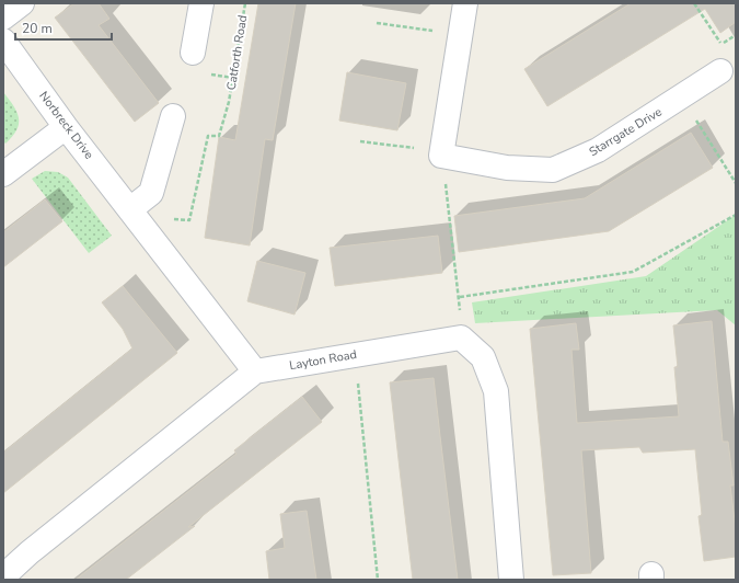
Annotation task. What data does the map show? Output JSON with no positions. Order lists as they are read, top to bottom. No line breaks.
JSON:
{"streets":{"street":["Norbreck Drive","Starrgate Drive","Layton Road"],"path":["Catforth Road"]},"crossings":[["Norbreck Drive","Layton Road"]],"scale_bar":"20 m"}
